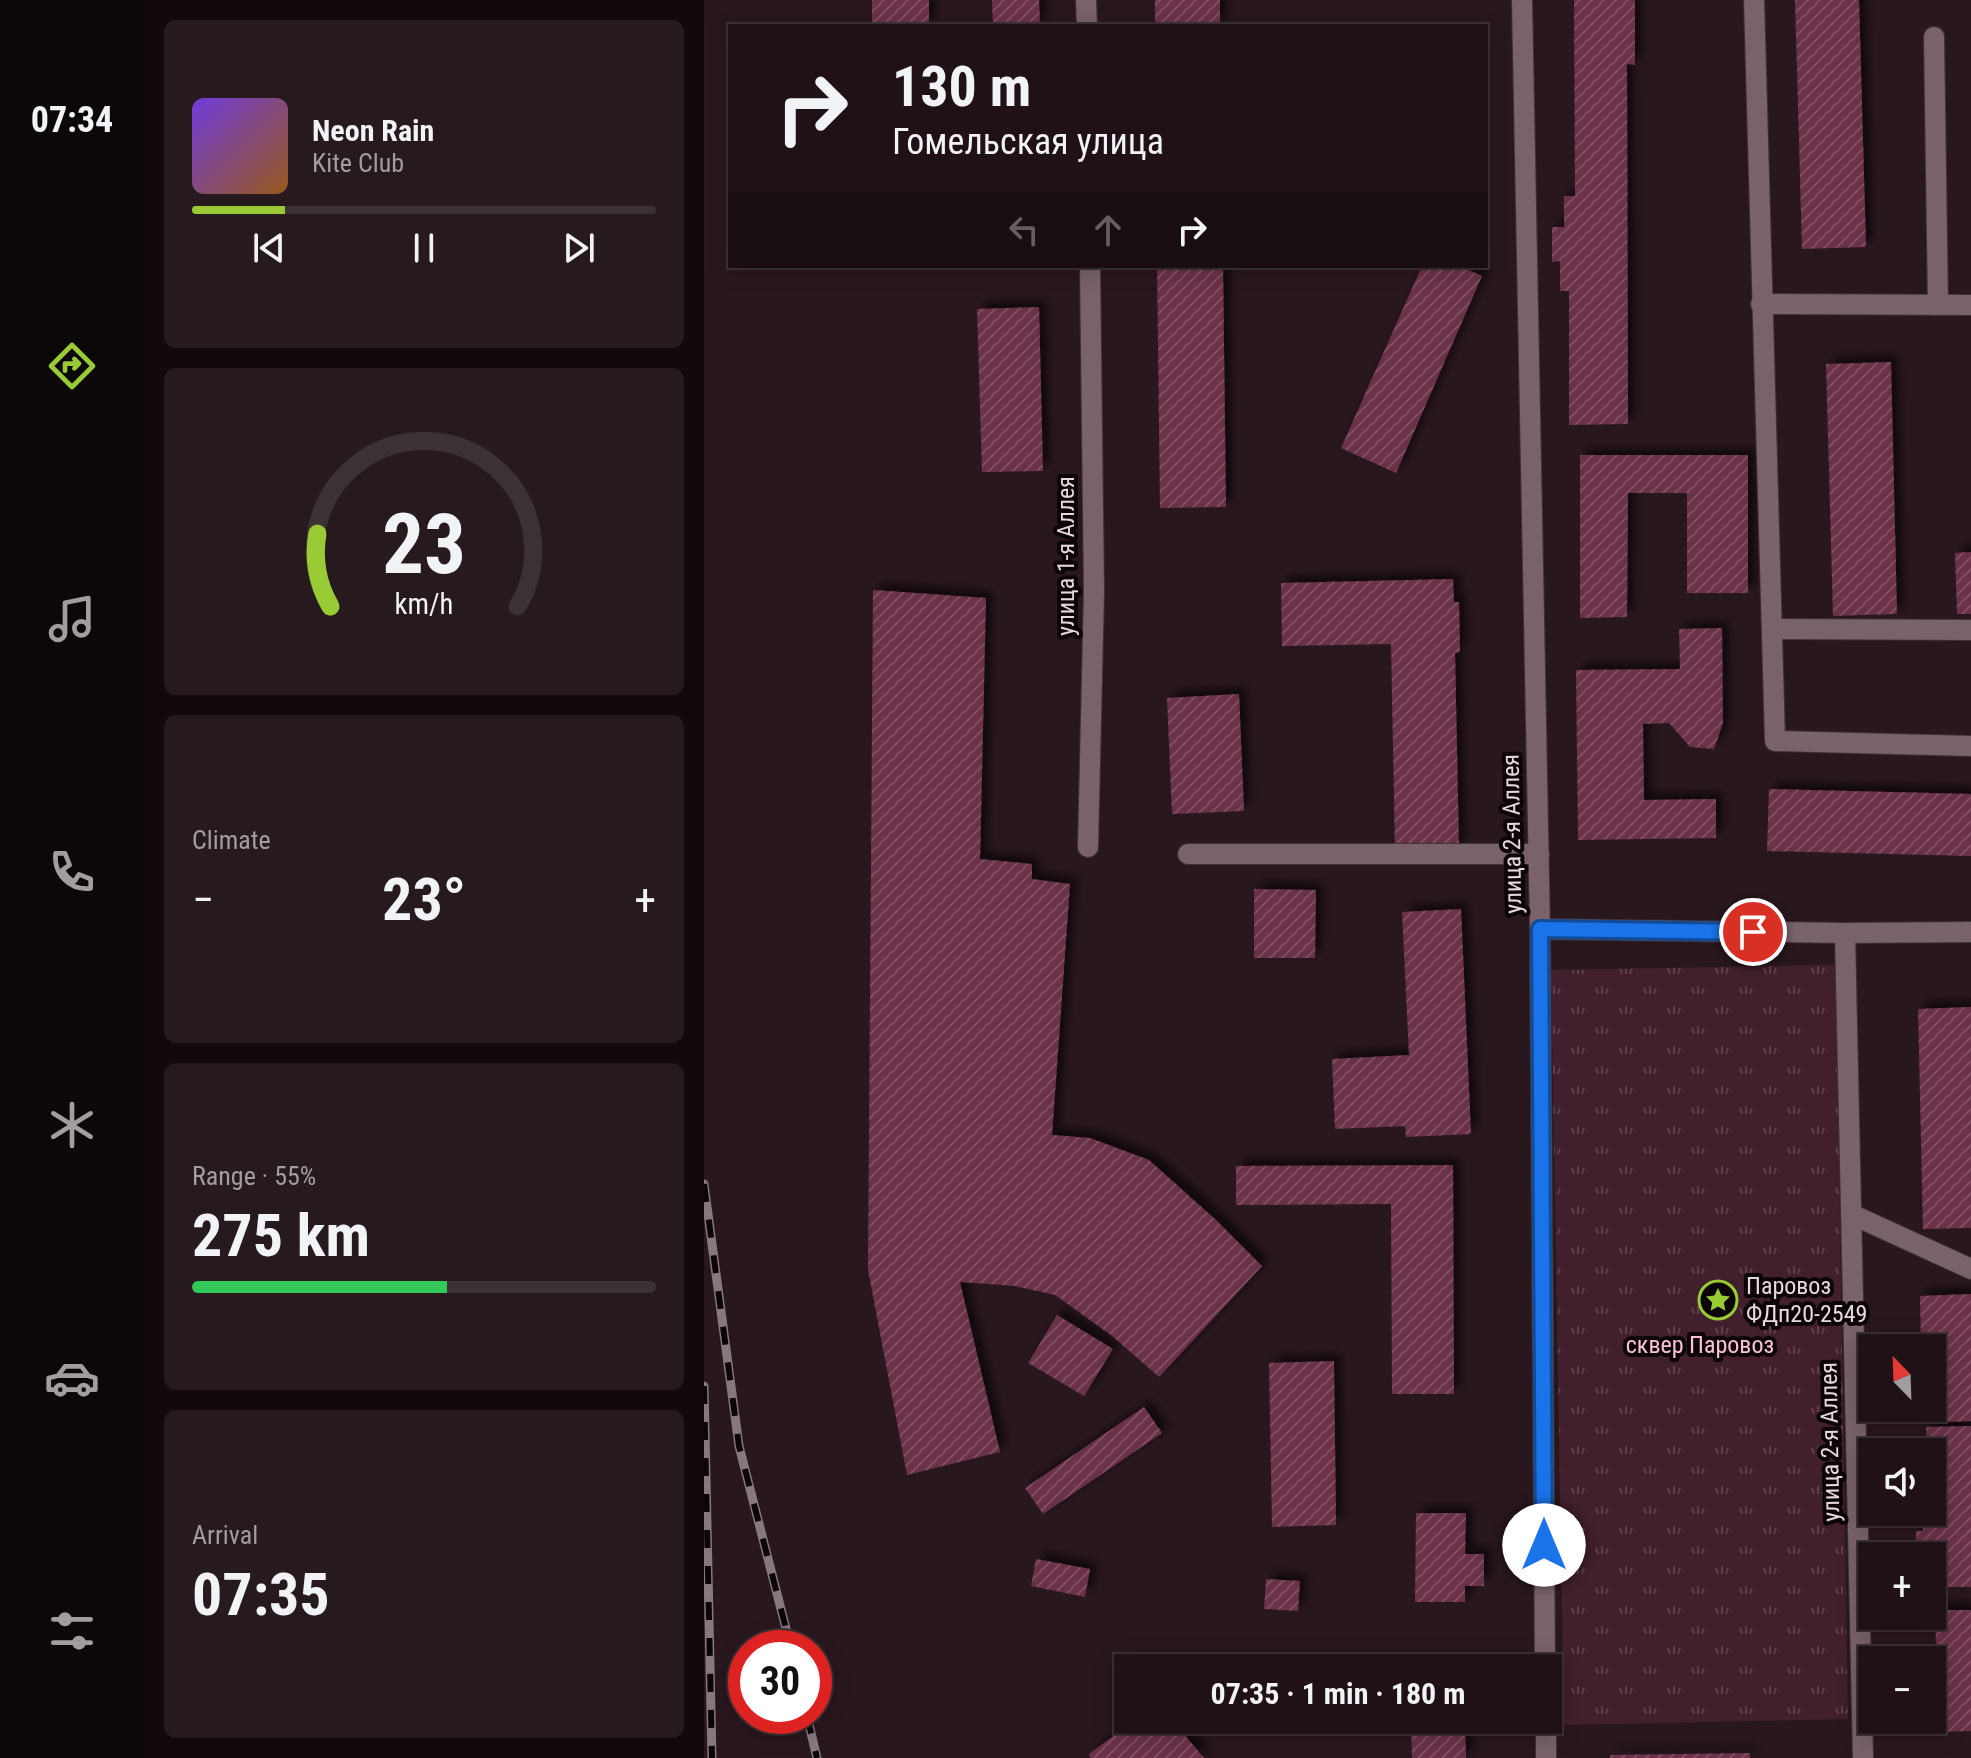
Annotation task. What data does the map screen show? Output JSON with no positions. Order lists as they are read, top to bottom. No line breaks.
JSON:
{"streets":{"street":["улица 1-я Аллея","улица 2-я Аллея"]},"parks":["сквер Паровоз"],"places":{"place":["Паровоз ФДп20-2549"]},"north":"top left","page":{"tabs":"07:34","turn":["130 m","Гомельская улица"],"song":["Neon Rain","Kite Club"],"tile":["Climate",["Range · 55%","275 km"],["Arrival","07:35"]],"heat":["−","23°","+"],"map_buttons":["+","−"],"limit":"30","trip":"07:35 · 1 min · 180 m","gauge":["23","km/h"]}}
